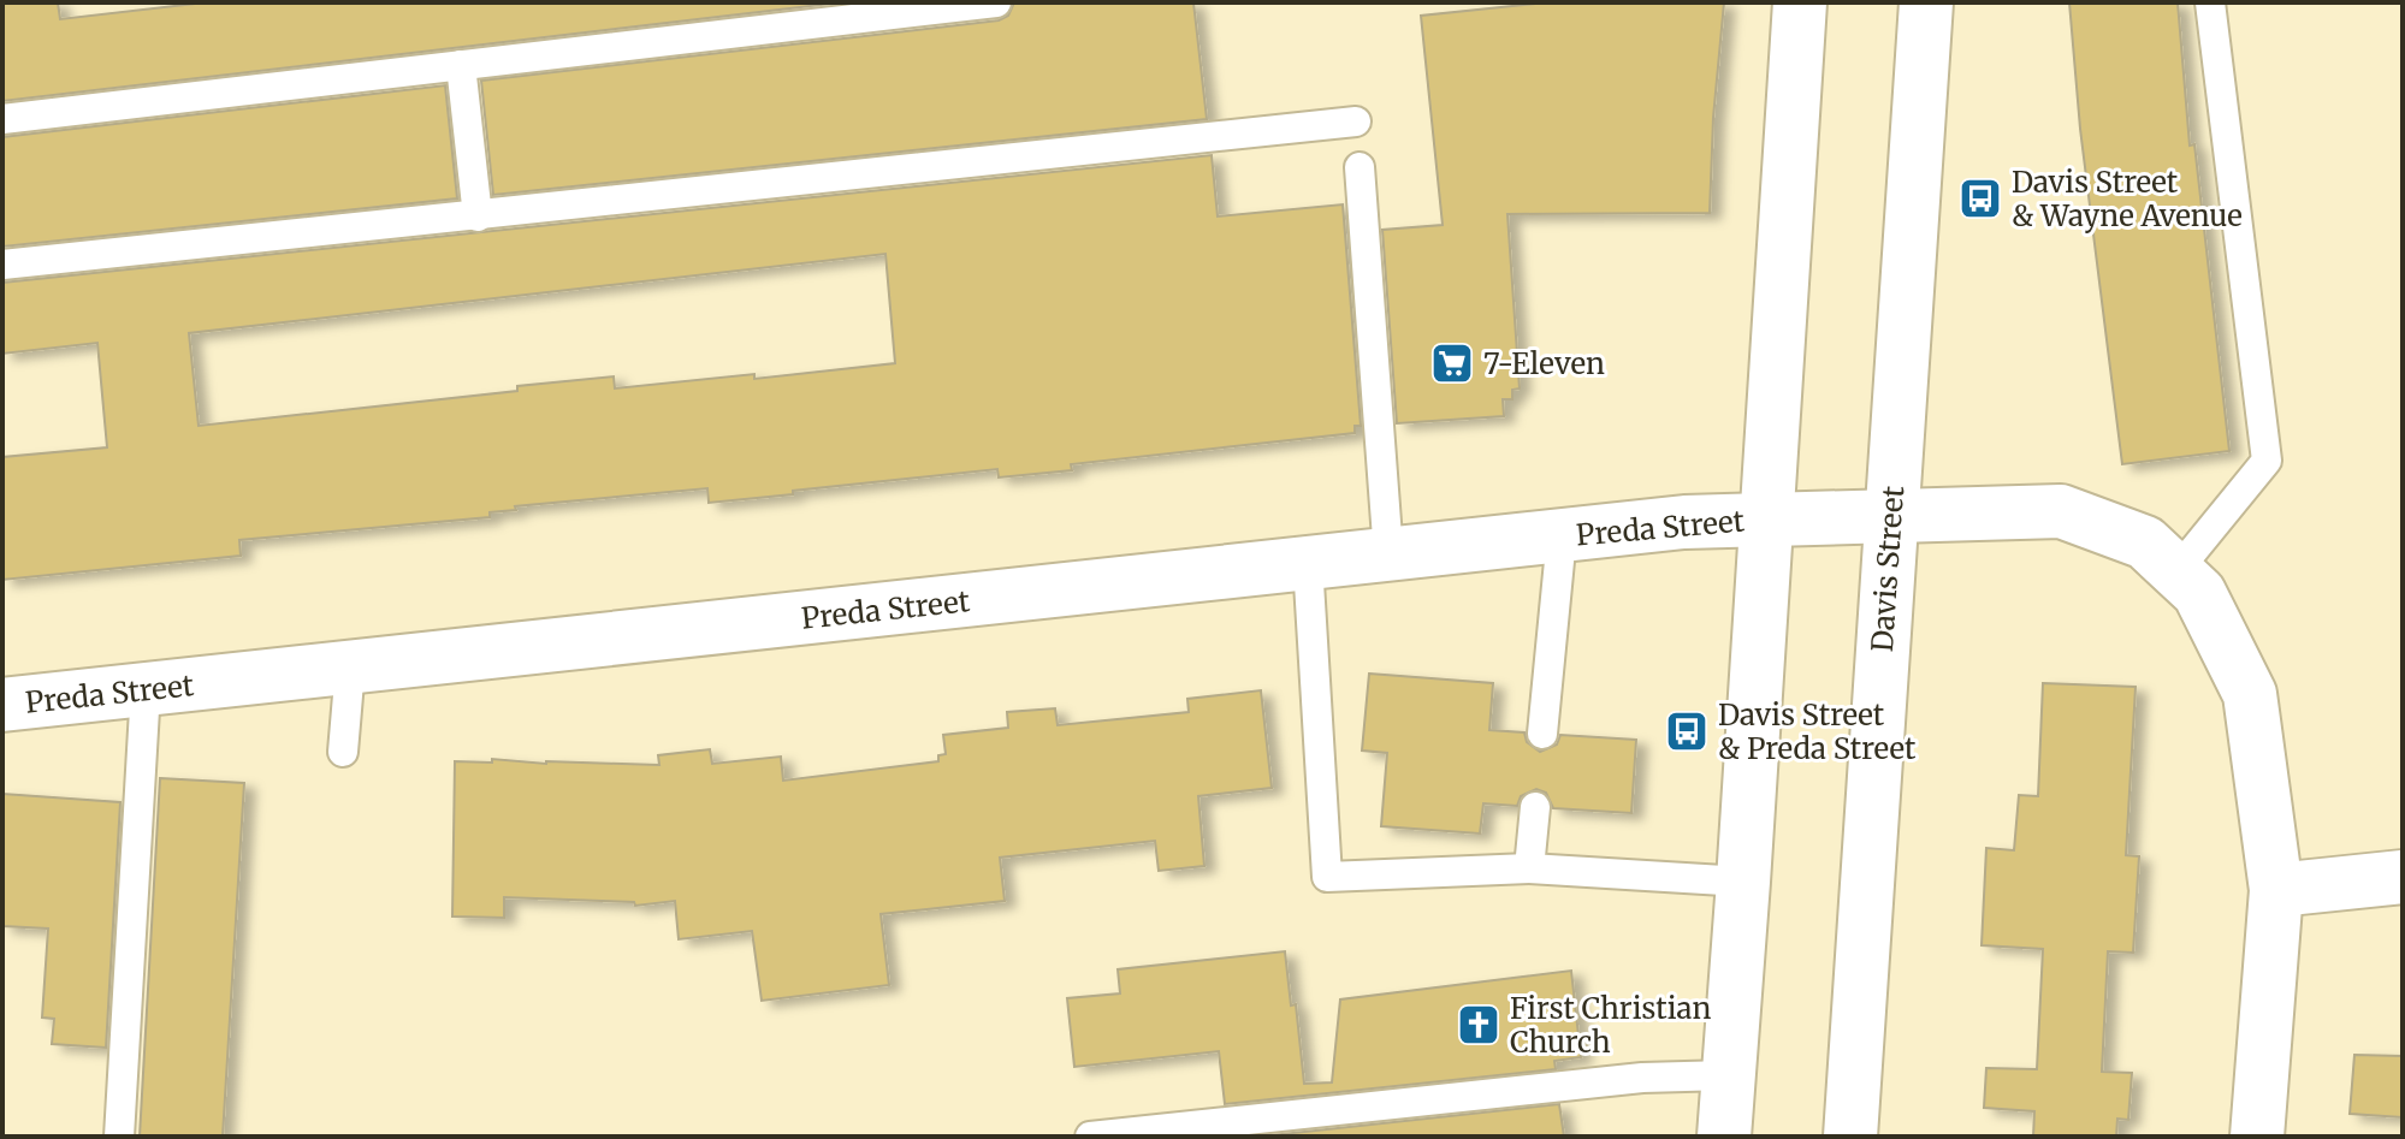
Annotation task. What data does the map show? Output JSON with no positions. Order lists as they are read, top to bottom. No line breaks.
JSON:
{"streets":{"street":["Preda Street","Davis Street"]},"crossings":[["Preda Street","Davis Street"]],"places":{"bus stop":["Davis Street & Wayne Avenue","Davis Street & Preda Street"],"supermarket":["7-Eleven"],"church":["First Christian Church"]}}
